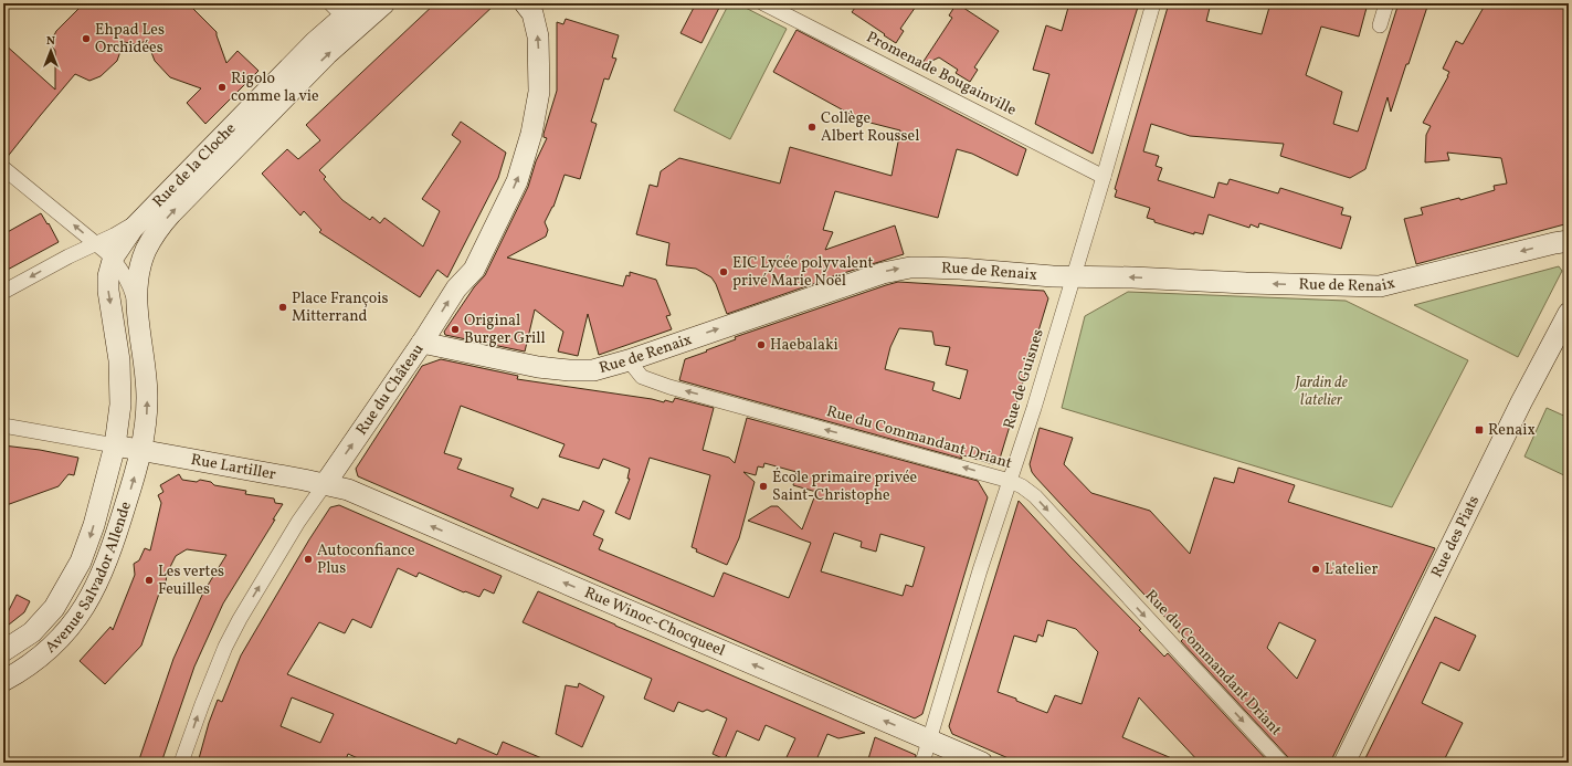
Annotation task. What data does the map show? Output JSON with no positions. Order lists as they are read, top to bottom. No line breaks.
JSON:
{"streets":{"street":["Promenade Bougainville","Rue de la Cloche","Rue de Renaix","Rue de Guisnes","Rue du Château","Rue du Commandant Driant","Rue Lartiller","Rue des Piats","Avenue Salvador Allende","Rue Winoc-Chocqueel"]},"crossings":[["Promenade Bougainville","Rue de Guisnes"],["Rue de la Cloche","Avenue Salvador Allende"],["Rue de Renaix","Rue de Guisnes"],["Rue de Renaix","Rue du Château"],["Rue de Renaix","Rue du Commandant Driant"],["Rue de Guisnes","Rue du Commandant Driant"],["Rue de Guisnes","Rue Winoc-Chocqueel"],["Rue du Château","Rue Lartiller"],["Rue du Château","Rue Winoc-Chocqueel"],["Rue Lartiller","Avenue Salvador Allende"],["Rue Lartiller","Rue Winoc-Chocqueel"]],"one_way":["Rue du Château","Rue Winoc-Chocqueel"],"parks":["Jardin de l'atelier"],"places":{"other":["Ehpad Les Orchidées","Rigolo comme la vie","Collège Albert Roussel","EIC Lycée polyvalent privé Marie Noël","Place François Mitterrand","Original Burger Grill","Haebalaki","École primaire privée Saint-Christophe","Autoconfiance Plus","L'atelier","Les vertes Feuilles"],"transit":["Renaix"]},"north":"top"}
